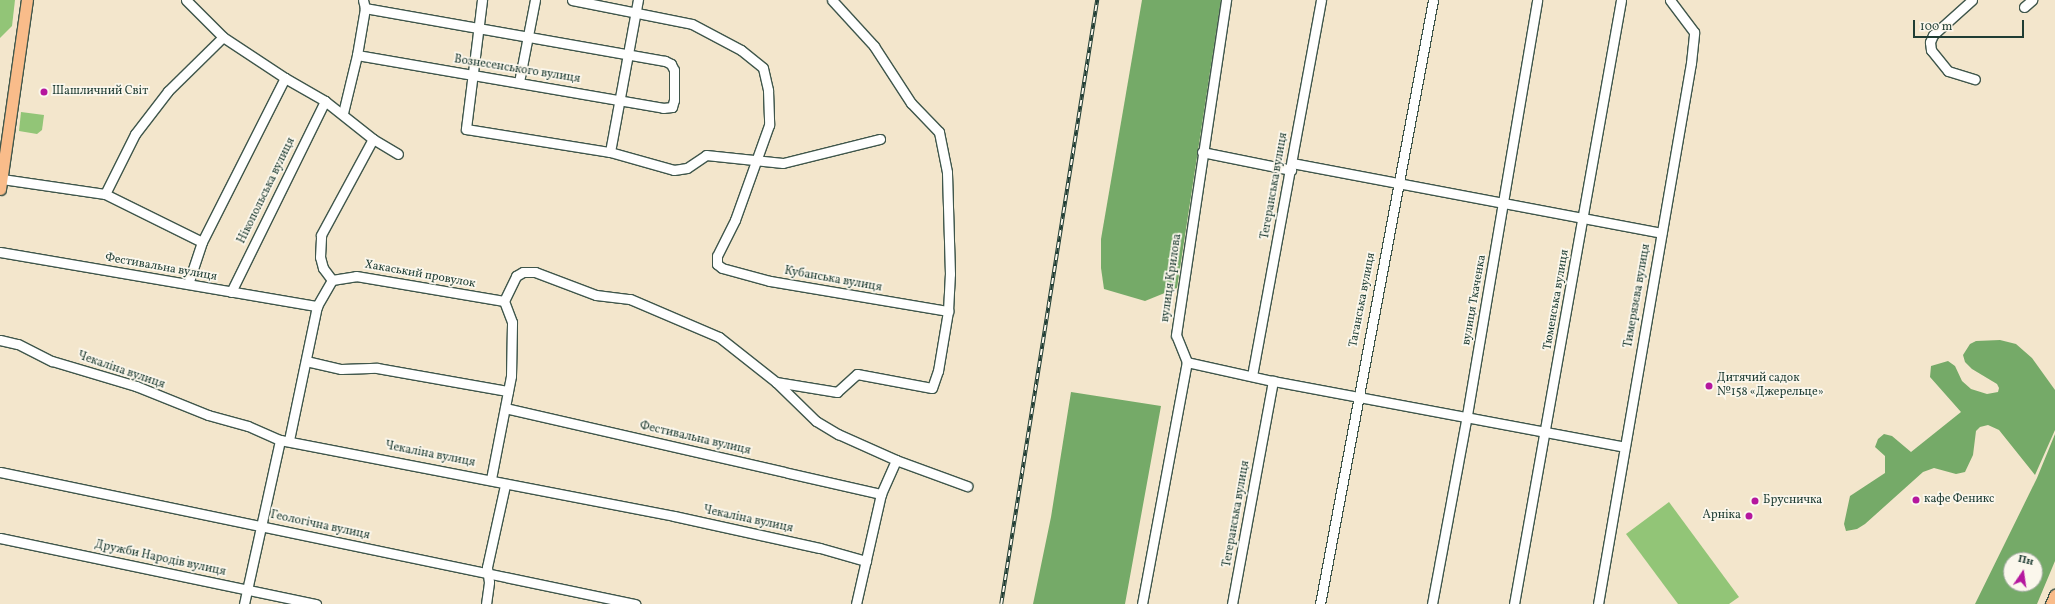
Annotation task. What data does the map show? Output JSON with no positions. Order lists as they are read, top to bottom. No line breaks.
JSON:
{"streets":{"street":["Вознесенського вулиця","Тегеранська вулиця","Нікопольська вулиця","Фестивальна вулиця","Хакаський провулок","вулиця Крилова","Кубанська вулиця","Тимерязєва вулиця","Таганська вулиця","вулиця Ткаченка","Тюменська вулиця","Чекаліна вулиця","Геологічна вулиця","Дружби Народів вулиця"]},"crossings":[["Нікопольська вулиця","Фестивальна вулиця"]],"places":["Шашличний Світ","Дитячий садок №158 «Джерельце»","кафе Феникс","Брусничка","Арніка"],"scale_bar":"100 m","north":"top"}
